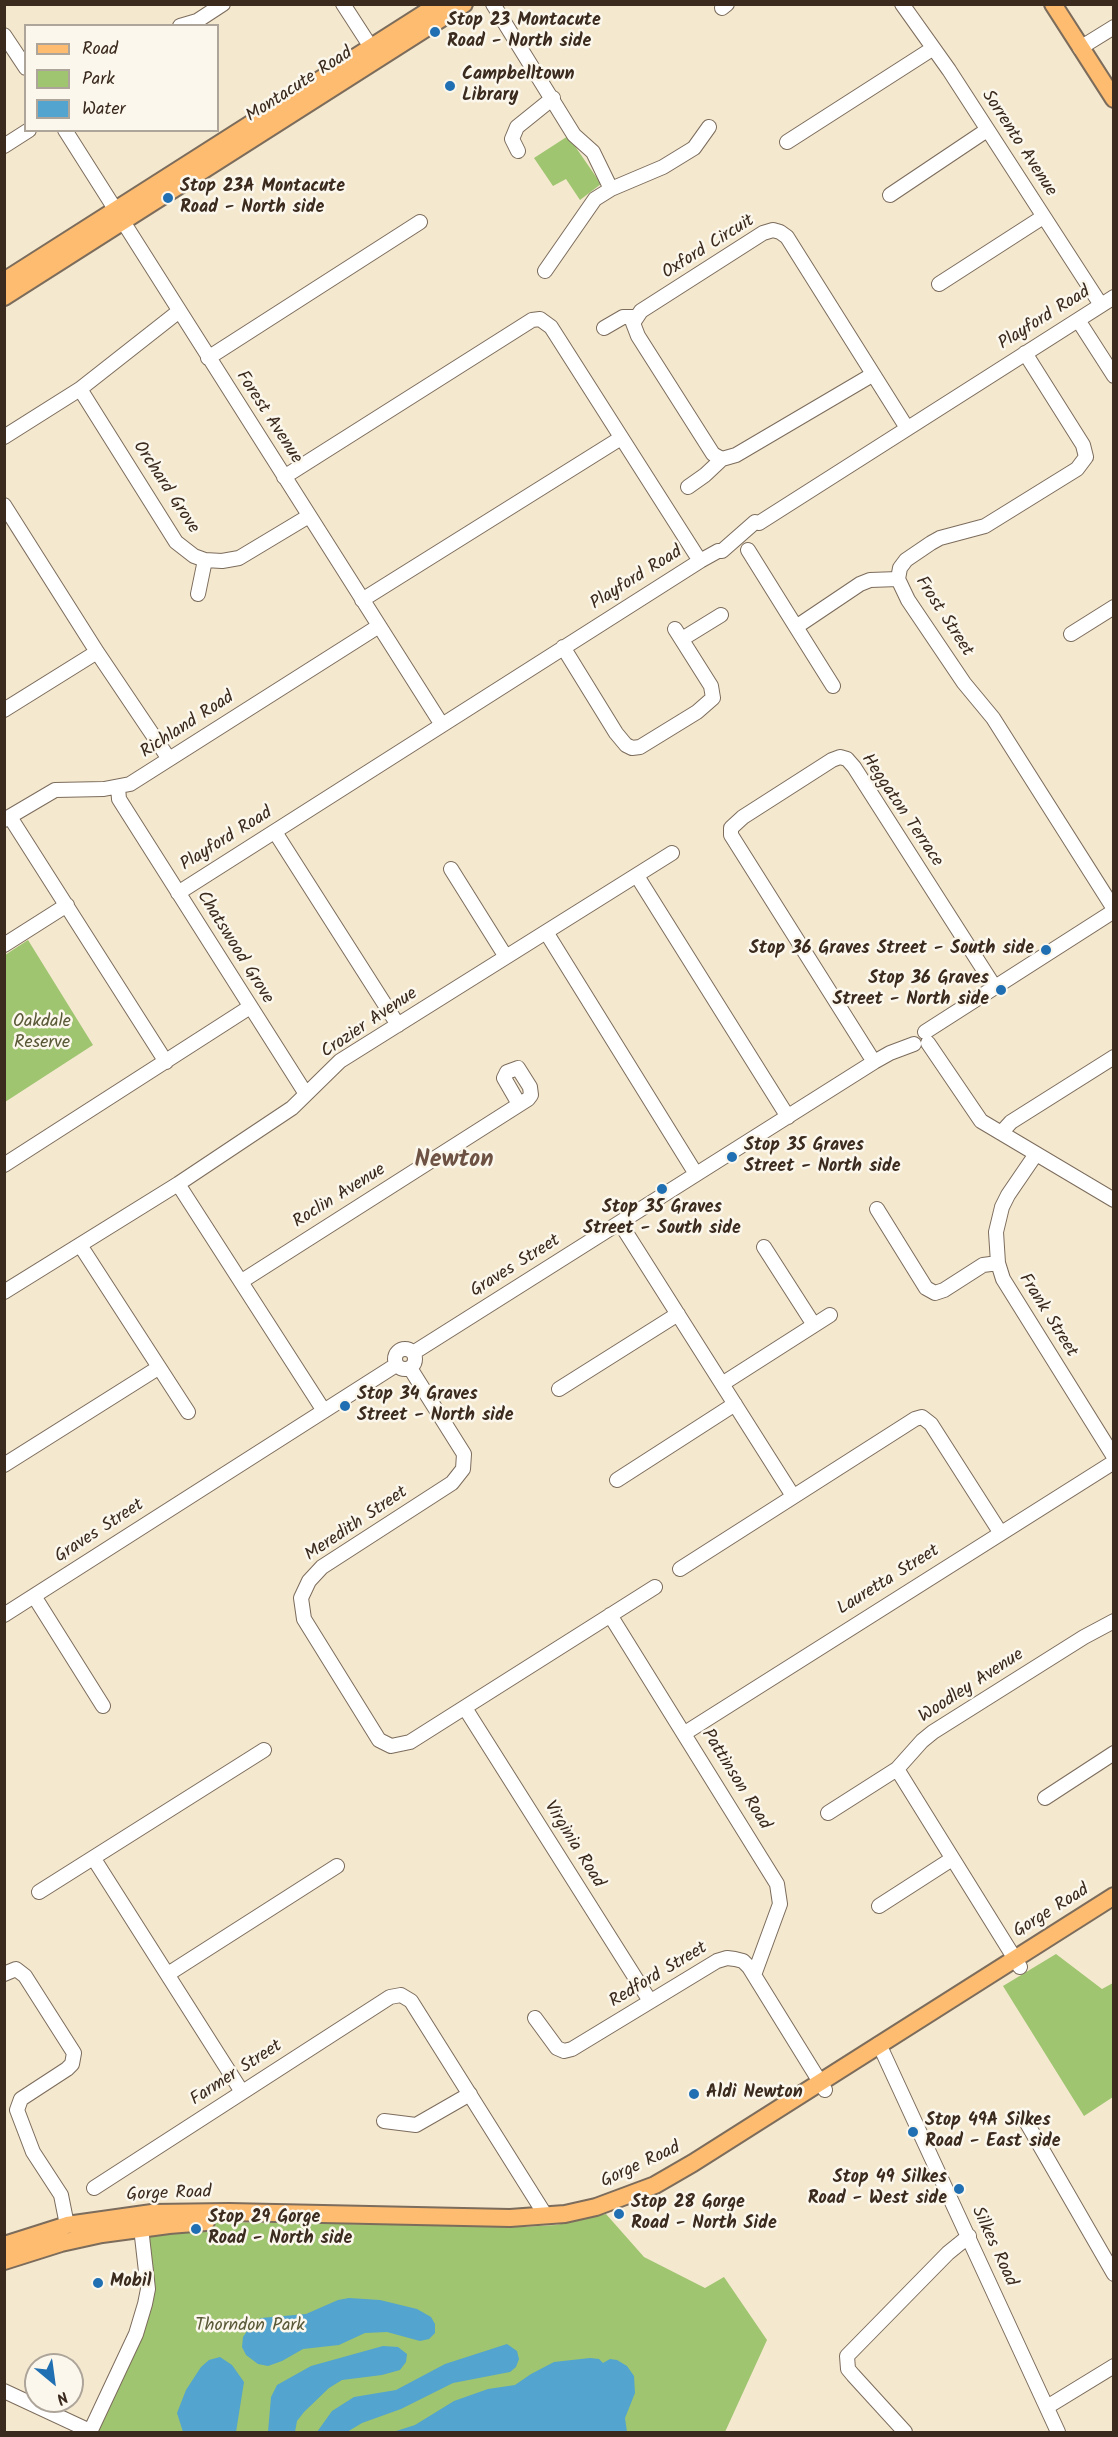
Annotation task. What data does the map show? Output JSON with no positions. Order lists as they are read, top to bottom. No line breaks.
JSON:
{"streets":{"main road":["Montacute Road","Gorge Road"],"street":["Sorrento Avenue","Oxford Circuit","Playford Road","Forest Avenue","Orchard Grove","Frost Street","Richland Road","Heggaton Terrace","Chatswood Grove","Crozier Avenue","Roclin Avenue","Graves Street","Frank Street","Meredith Street","Lauretta Street","Woodley Avenue","Pattinson Road","Virginia Road","Redford Street","Farmer Street","Silkes Road"]},"crossings":[["Montacute Road","Forest Avenue"],["Sorrento Avenue","Playford Road"],["Oxford Circuit","Playford Road"],["Playford Road","Forest Avenue"],["Playford Road","Frost Street"],["Playford Road","Chatswood Grove"],["Forest Avenue","Richland Road"],["Frost Street","Graves Street"],["Richland Road","Chatswood Grove"],["Heggaton Terrace","Graves Street"],["Chatswood Grove","Crozier Avenue"],["Graves Street","Meredith Street"],["Meredith Street","Virginia Road"],["Lauretta Street","Pattinson Road"],["Pattinson Road","Redford Street"],["Virginia Road","Redford Street"],["Gorge Road","Redford Street"],["Gorge Road","Silkes Road"]],"districts":["Newton"],"parks":["Oakdale Reserve","Thorndon Park"],"places":["Stop 23 Montacute Road - North side","Campbelltown Library","Stop 23A Montacute Road - North side","Stop 36 Graves Street - South side","Stop 36 Graves Street - North side","Stop 35 Graves Street - North side","Stop 35 Graves Street - South side","Stop 34 Graves Street - North side","Aldi Newton","Stop 49A Silkes Road - East side","Stop 49 Silkes Road - West side","Stop 28 Gorge Road - North Side","Stop 29 Gorge Road - North side","Mobil"],"legend":["Road","Park","Water"],"north":"bottom right"}
